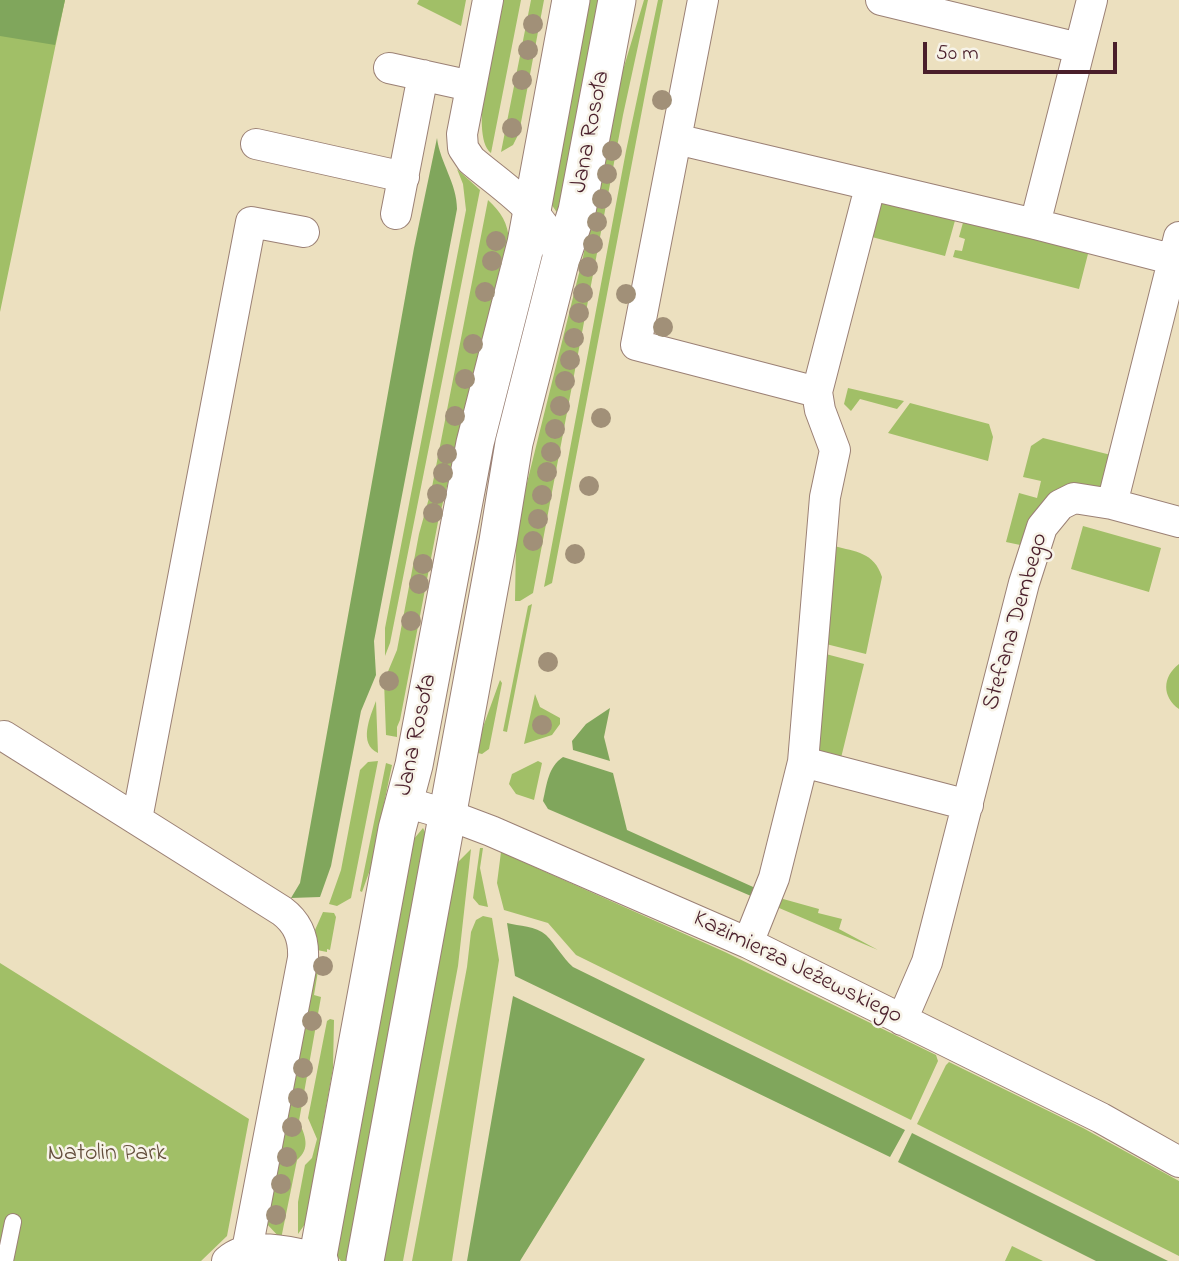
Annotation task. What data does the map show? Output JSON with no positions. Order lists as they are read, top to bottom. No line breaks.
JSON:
{"streets":{"street":["Jana Rosoła","Stefana Dembego","Kazimierza Jeżewskiego"]},"crossings":[["Jana Rosoła","Kazimierza Jeżewskiego"],["Stefana Dembego","Kazimierza Jeżewskiego"]],"parks":["Natolin Park"],"scale_bar":"50 m"}
